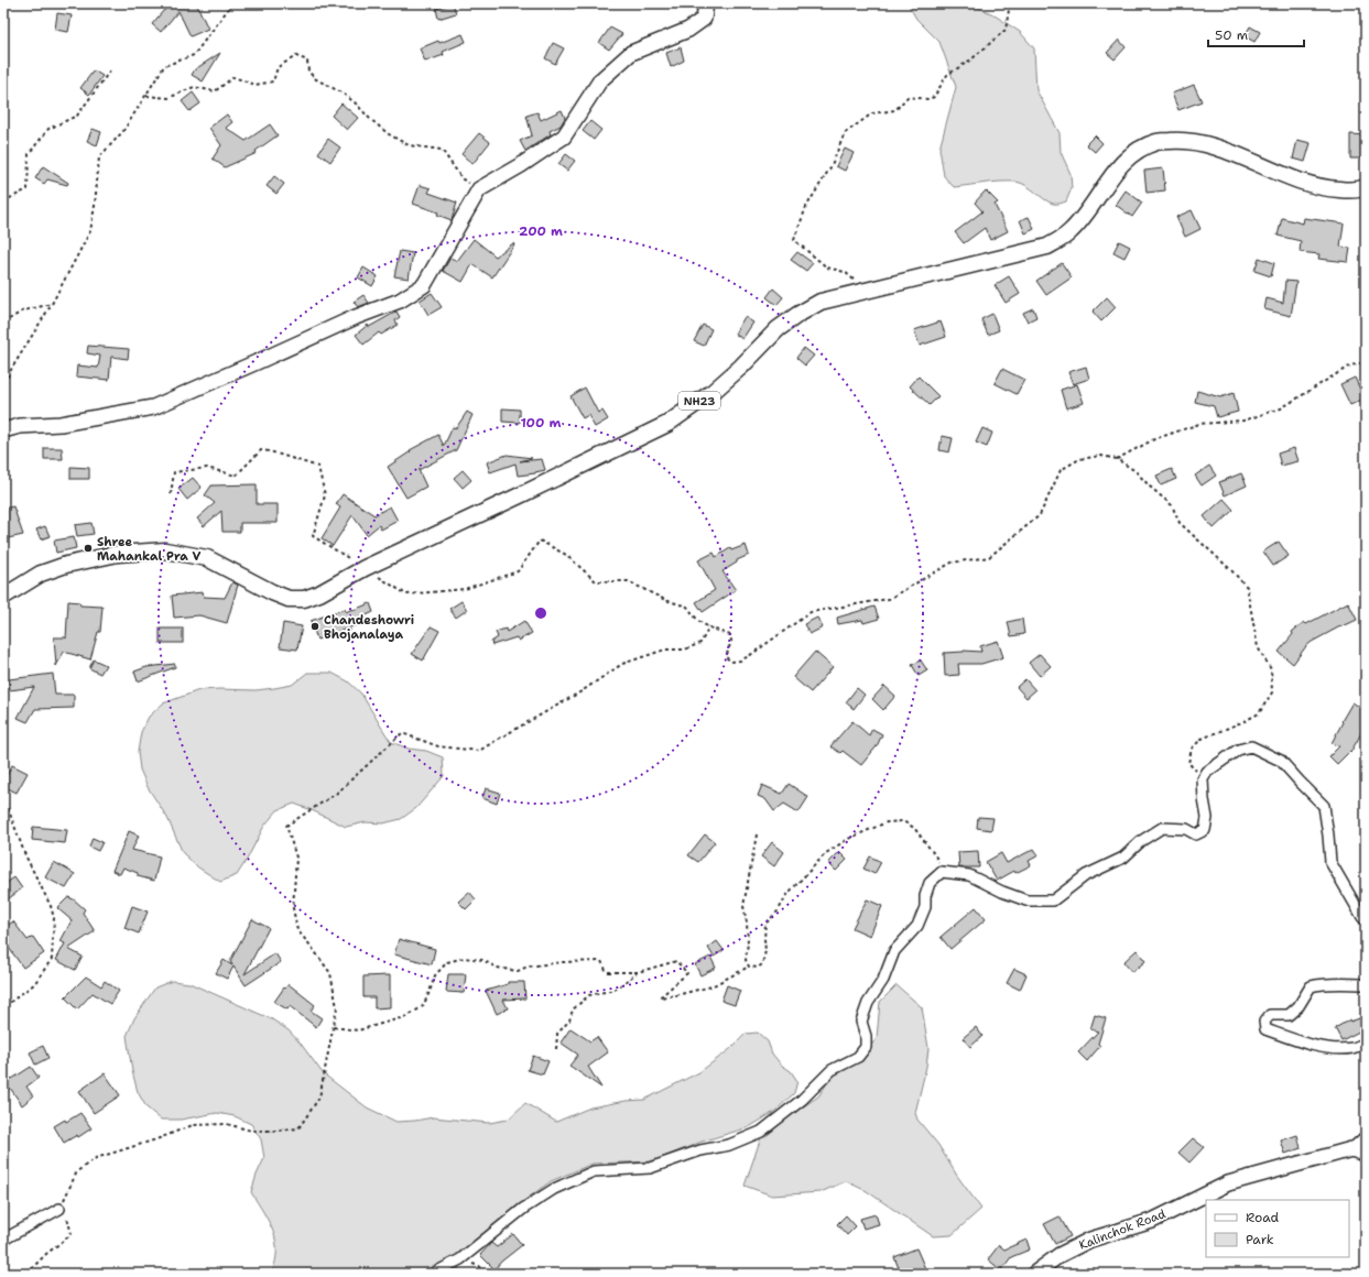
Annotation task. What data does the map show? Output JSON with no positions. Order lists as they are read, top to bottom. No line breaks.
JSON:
{"streets":{"main road":["NH23"],"street":["Kalinchok Road"]},"places":["Shree Mahankal Pra V","Chandeshowri Bhojanalaya"],"legend":["Road","Park"],"scale_bar":"50 m","rings":["200 m","100 m"]}
